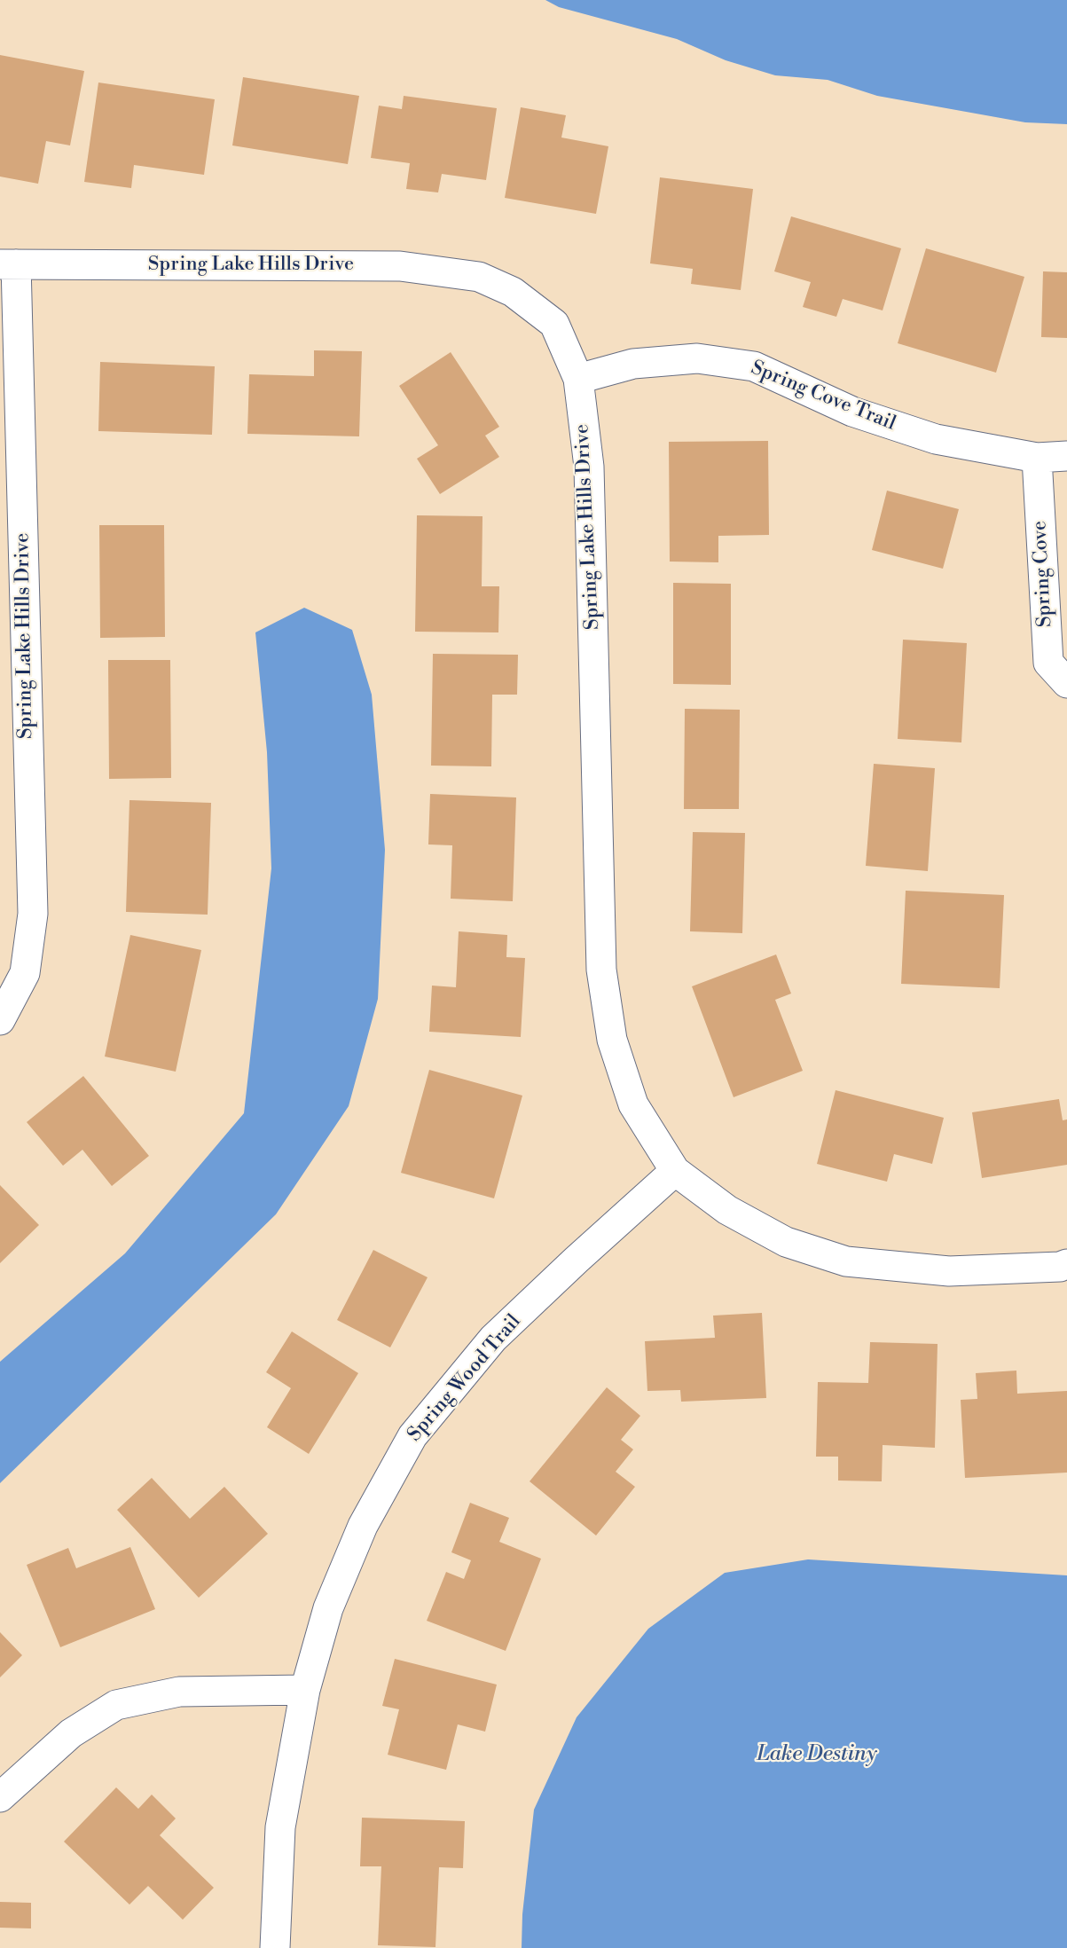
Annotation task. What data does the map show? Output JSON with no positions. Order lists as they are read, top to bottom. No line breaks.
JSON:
{"streets":{"street":["Spring Lake Hills Drive","Spring Cove Trail","Spring Cove","Spring Wood Trail"]},"crossings":[["Spring Lake Hills Drive","Spring Cove Trail"],["Spring Lake Hills Drive","Spring Wood Trail"],["Spring Cove Trail","Spring Cove"]],"water":["Lake Destiny"]}
